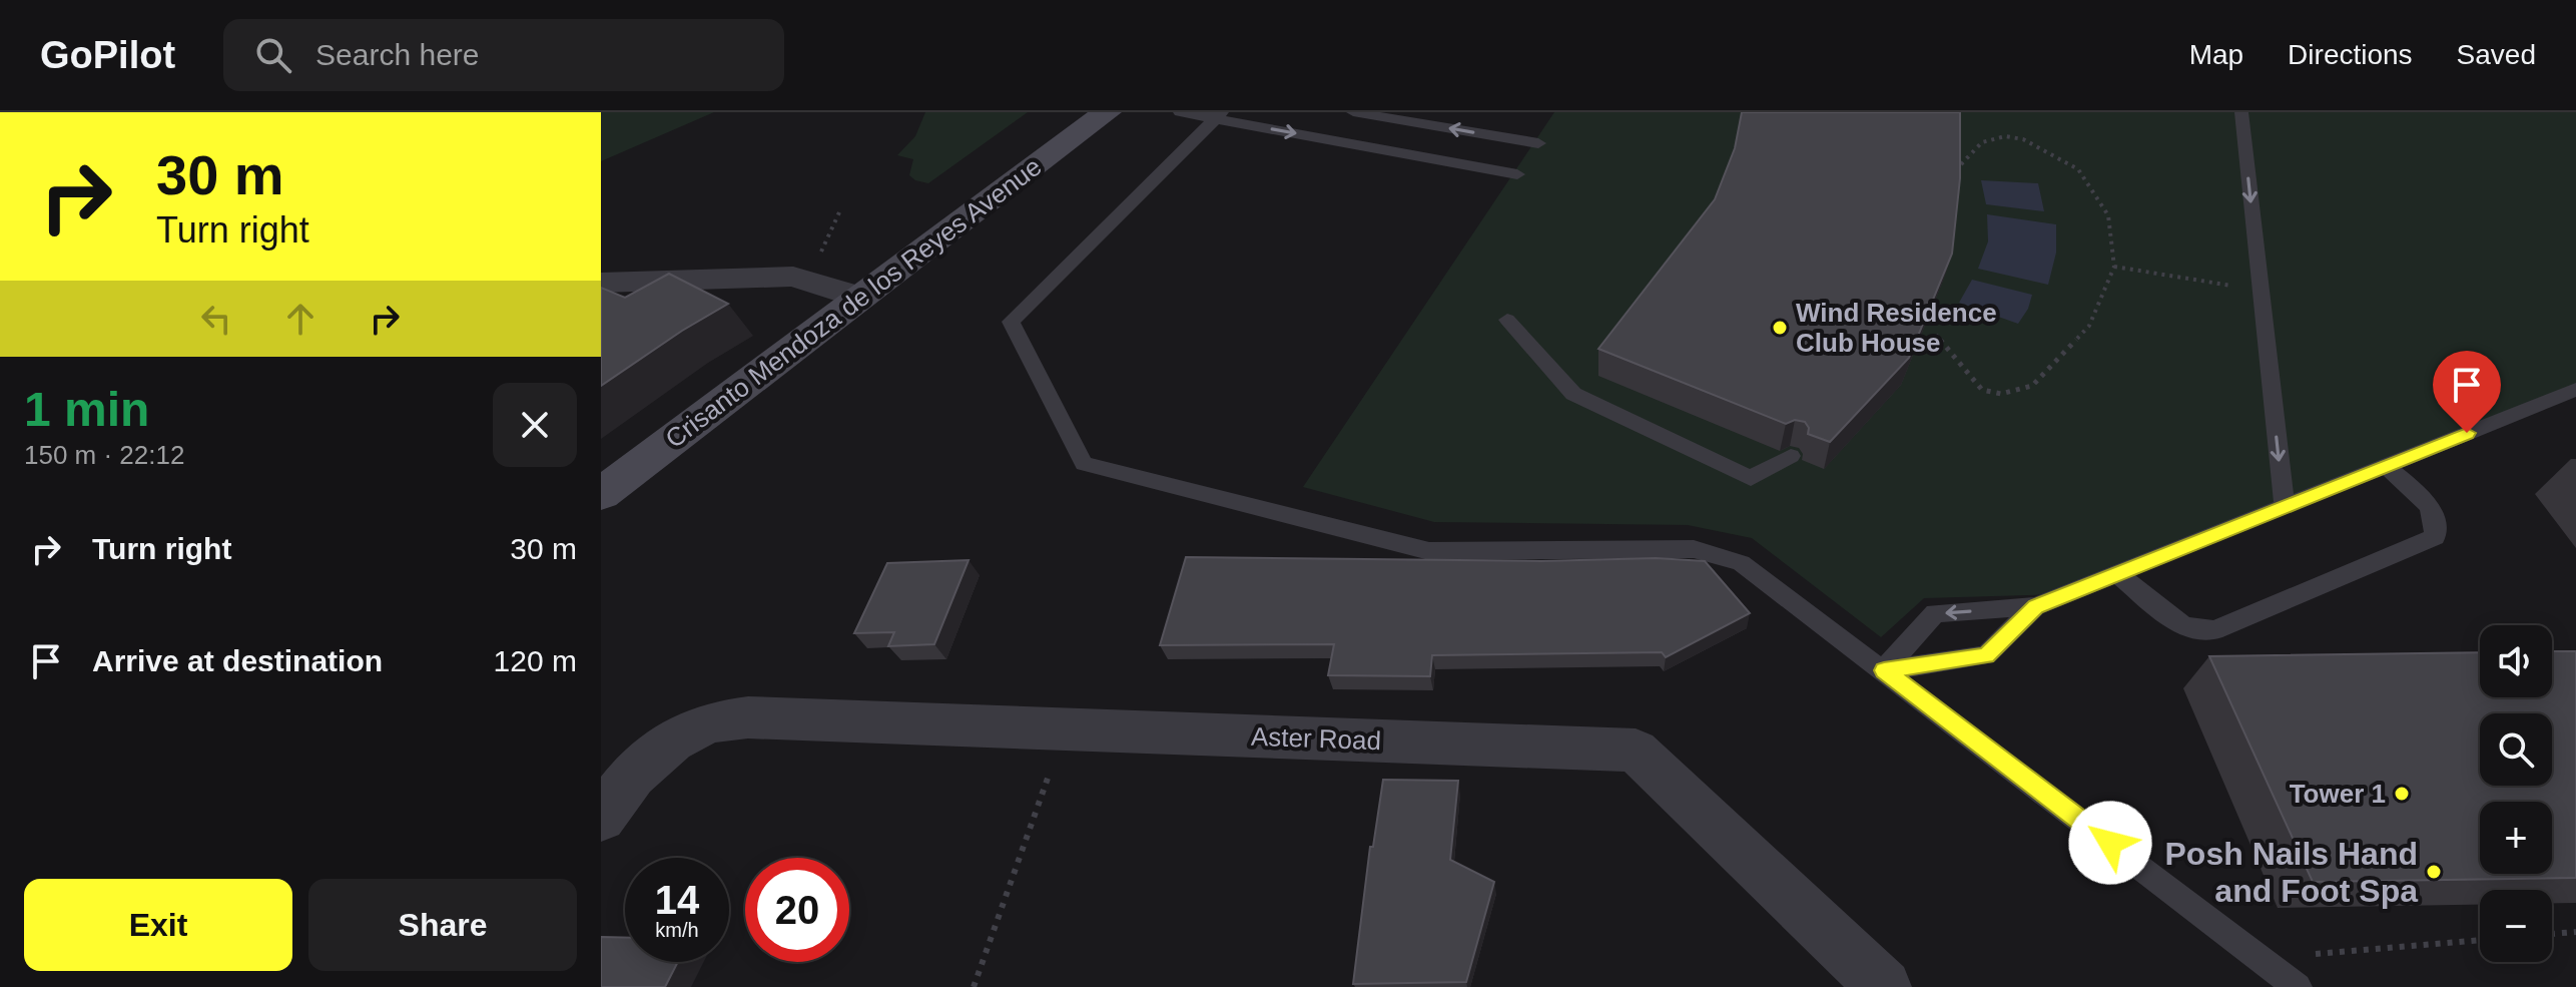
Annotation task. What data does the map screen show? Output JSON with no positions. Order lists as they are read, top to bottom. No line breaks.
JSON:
{"streets":{"main road":["Crisanto Mendoza de los Reyes Avenue"],"street":["Aster Road"]},"places":["Wind Residence Club House","Tower 1","Posh Nails Hand and Foot Spa"],"page":{"header":"GoPilot","search":"Search here","nav":["Map","Directions","Saved"],"turn":["30 m","Turn right"],"heading":["1 min","150 m · 22:12"],"list":[{"name":"Turn right","value":"30 m"},{"name":"Arrive at destination","value":"120 m"}],"map_buttons":["+","−"],"speed":"14 km/h","limit":"20","buttons":["Exit","Share"]}}
